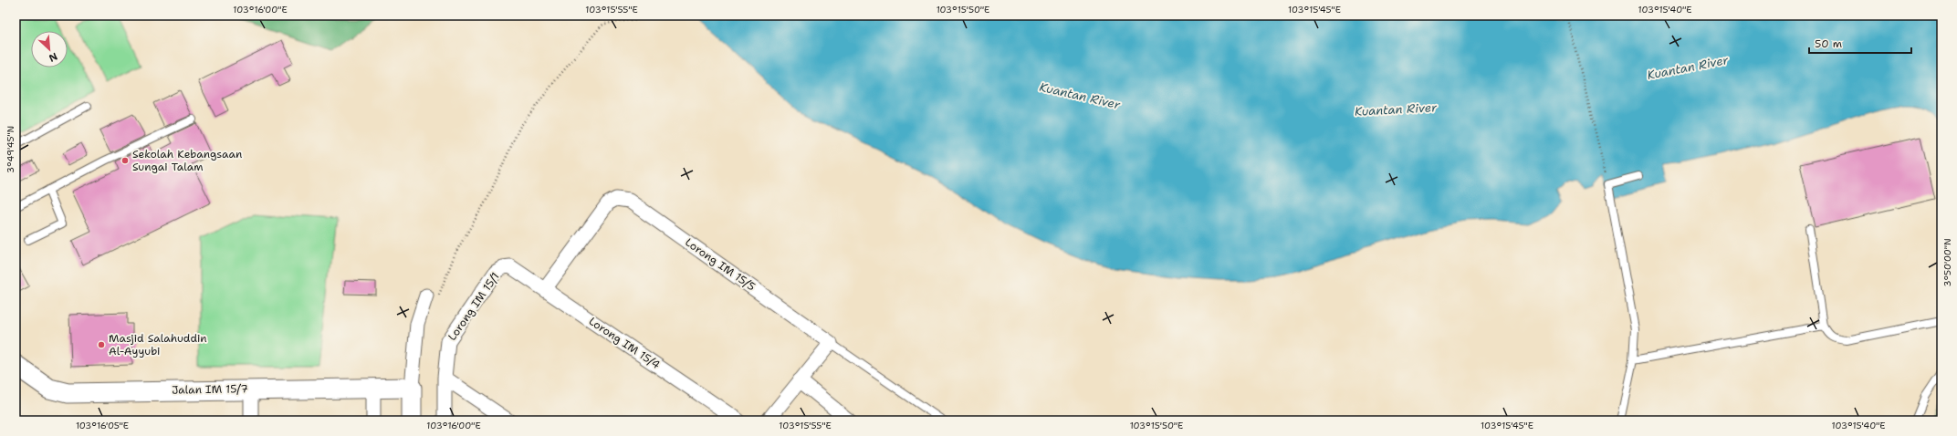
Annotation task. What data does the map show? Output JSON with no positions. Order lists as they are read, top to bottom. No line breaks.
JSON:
{"streets":{"street":["Lorong IM 15/5","Lorong IM 15/1","Lorong IM 15/4","Jalan IM 15/7"]},"crossings":[["Lorong IM 15/5","Lorong IM 15/4"],["Lorong IM 15/1","Lorong IM 15/4"]],"water":["Kuantan River"],"places":["Sekolah Kebangsaan Sungai Talam","Masjid Salahuddin Al-Ayyubi"],"scale_bar":"50 m","north":"bottom right","coordinates":["103°16'00\"E","103°15'55\"E","103°15'50\"E","103°15'45\"E","103°15'40\"E","3°49'45\"N","3°50'00\"N","103°16'05\"E"]}
